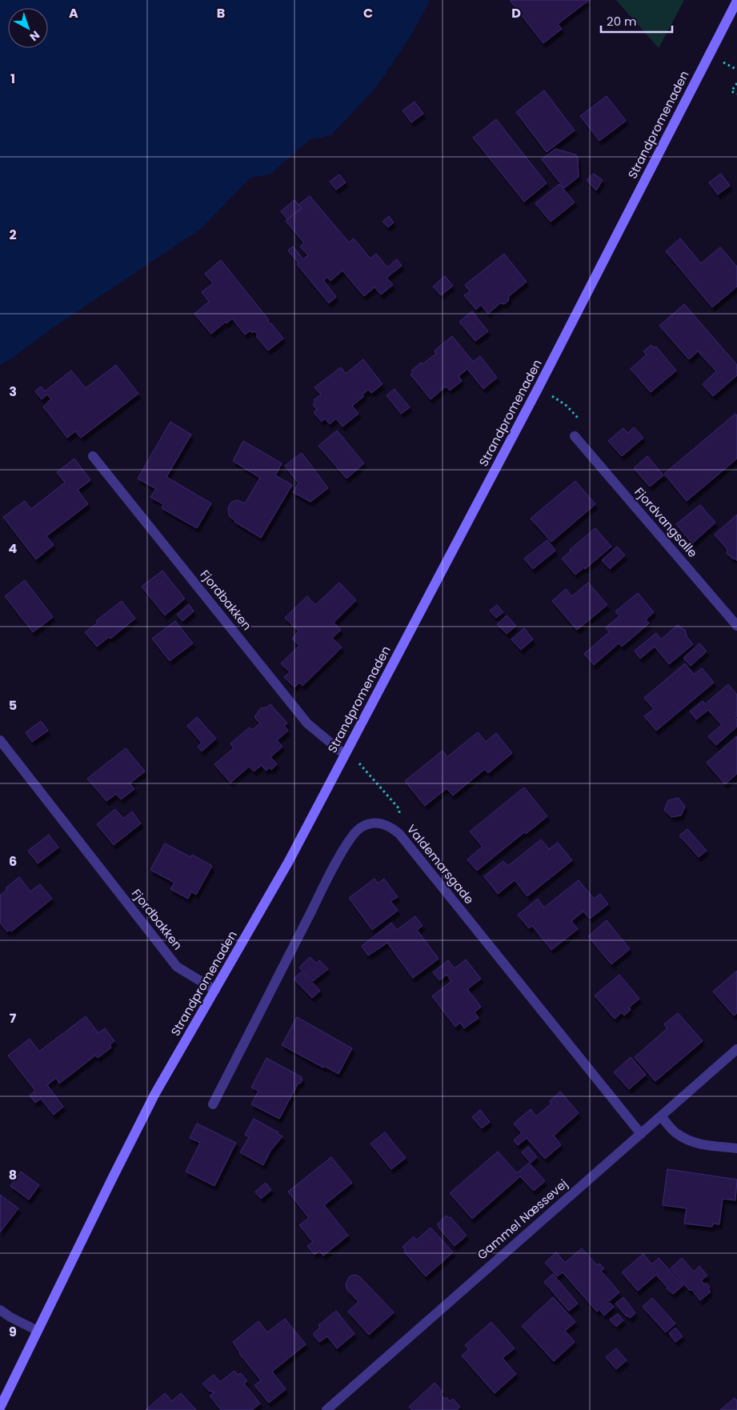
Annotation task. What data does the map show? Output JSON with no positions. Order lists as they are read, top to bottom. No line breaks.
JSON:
{"streets":{"street":["Strandpromenaden","Fjordvangsalle","Fjordbakken","Valdemarsgade","Gammel Næssevej"]},"crossings":[["Strandpromenaden","Fjordbakken"],["Valdemarsgade","Gammel Næssevej"]],"scale_bar":"20 m","north":"bottom right","grid":{"columns":["A","B","C","D"],"rows":["1","2","3","4","5","6","7","8","9"]}}
